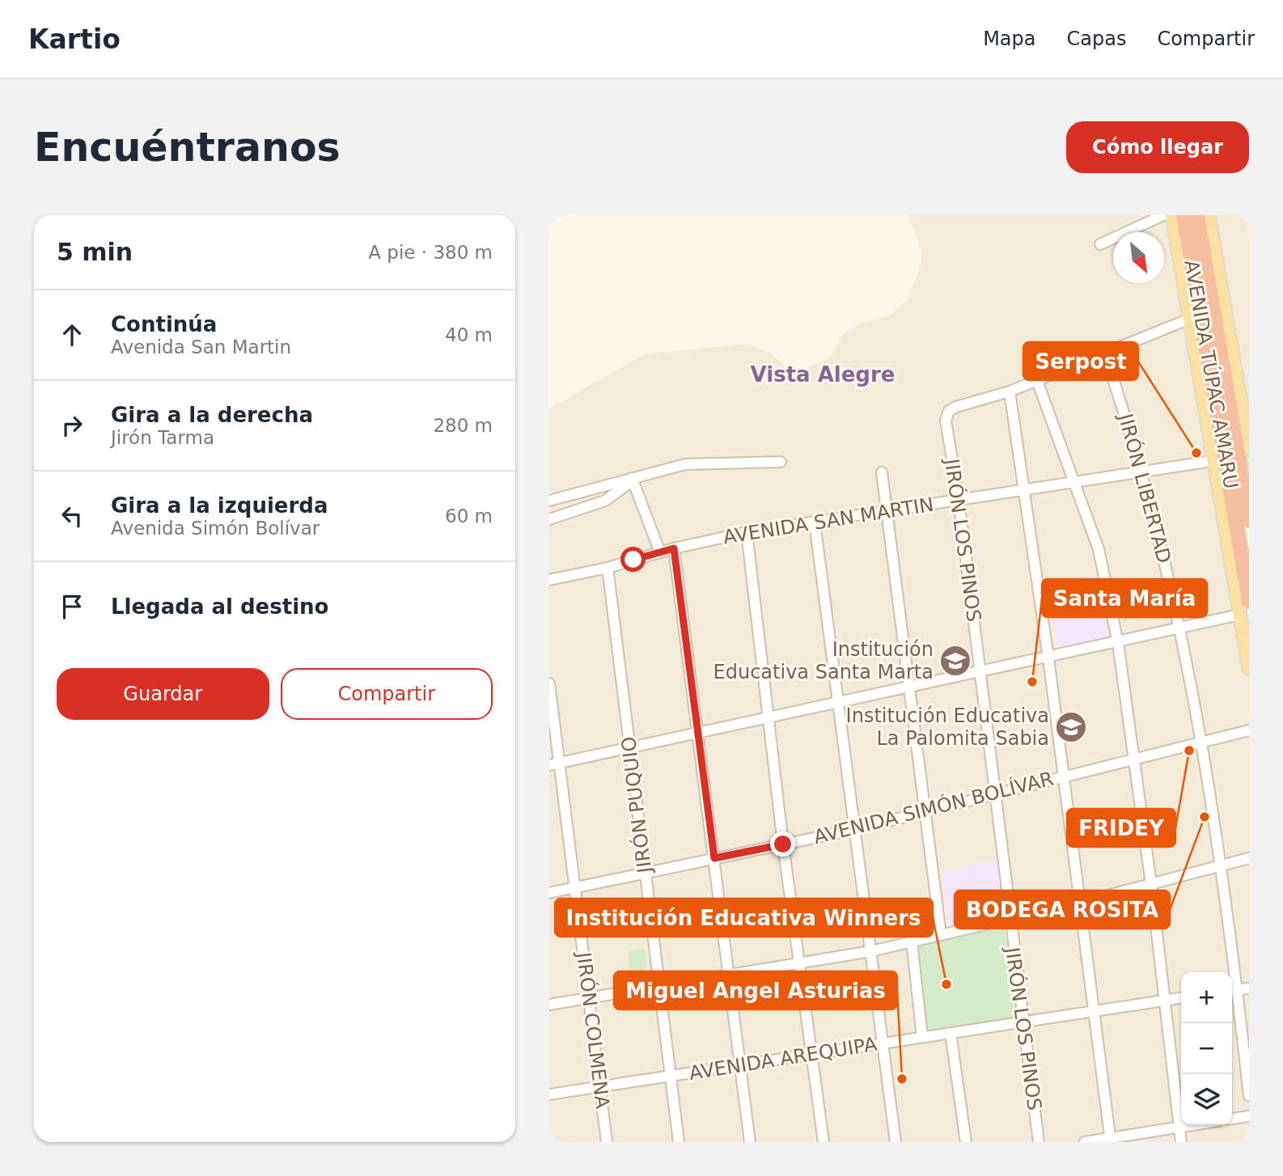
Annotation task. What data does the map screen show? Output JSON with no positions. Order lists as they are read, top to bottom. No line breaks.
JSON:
{"streets":{"highway":["AVENIDA TÚPAC AMARU"],"street":["JIRÓN LIBERTAD","AVENIDA SAN MARTIN","JIRÓN LOS PINOS","JIRÓN PUQUIO","AVENIDA SIMÓN BOLÍVAR","JIRÓN COLMENA","AVENIDA AREQUIPA"]},"crossings":[["AVENIDA TÚPAC AMARU","AVENIDA SAN MARTIN"],["JIRÓN LIBERTAD","AVENIDA SAN MARTIN"],["JIRÓN LIBERTAD","AVENIDA SIMÓN BOLÍVAR"],["AVENIDA SAN MARTIN","JIRÓN LOS PINOS"],["AVENIDA SAN MARTIN","JIRÓN PUQUIO"],["JIRÓN LOS PINOS","AVENIDA SIMÓN BOLÍVAR"],["JIRÓN LOS PINOS","AVENIDA AREQUIPA"],["JIRÓN PUQUIO","AVENIDA SIMÓN BOLÍVAR"],["JIRÓN PUQUIO","AVENIDA AREQUIPA"],["AVENIDA SIMÓN BOLÍVAR","JIRÓN COLMENA"],["JIRÓN COLMENA","AVENIDA AREQUIPA"]],"districts":["Vista Alegre"],"places":{"other":["Serpost","Santa María","FRIDEY","BODEGA ROSITA","Institución Educativa Winners","Miguel Angel Asturias"],"school or university":["Institución Educativa Santa Marta","Institución Educativa La Palomita Sabia"]},"north":"bottom right","page":{"header":"Kartio","nav":["Mapa","Capas","Compartir"],"buttons":["Cómo llegar",["Guardar","Compartir"]],"title":"Encuéntranos","heading":["5 min","A pie · 380 m"],"list":[["Continúa","Avenida San Martin","40 m"],["Gira a la derecha","Jirón Tarma","280 m"],["Gira a la izquierda","Avenida Simón Bolívar","60 m"],"Llegada al destino"],"map_buttons":["+","−"]}}
